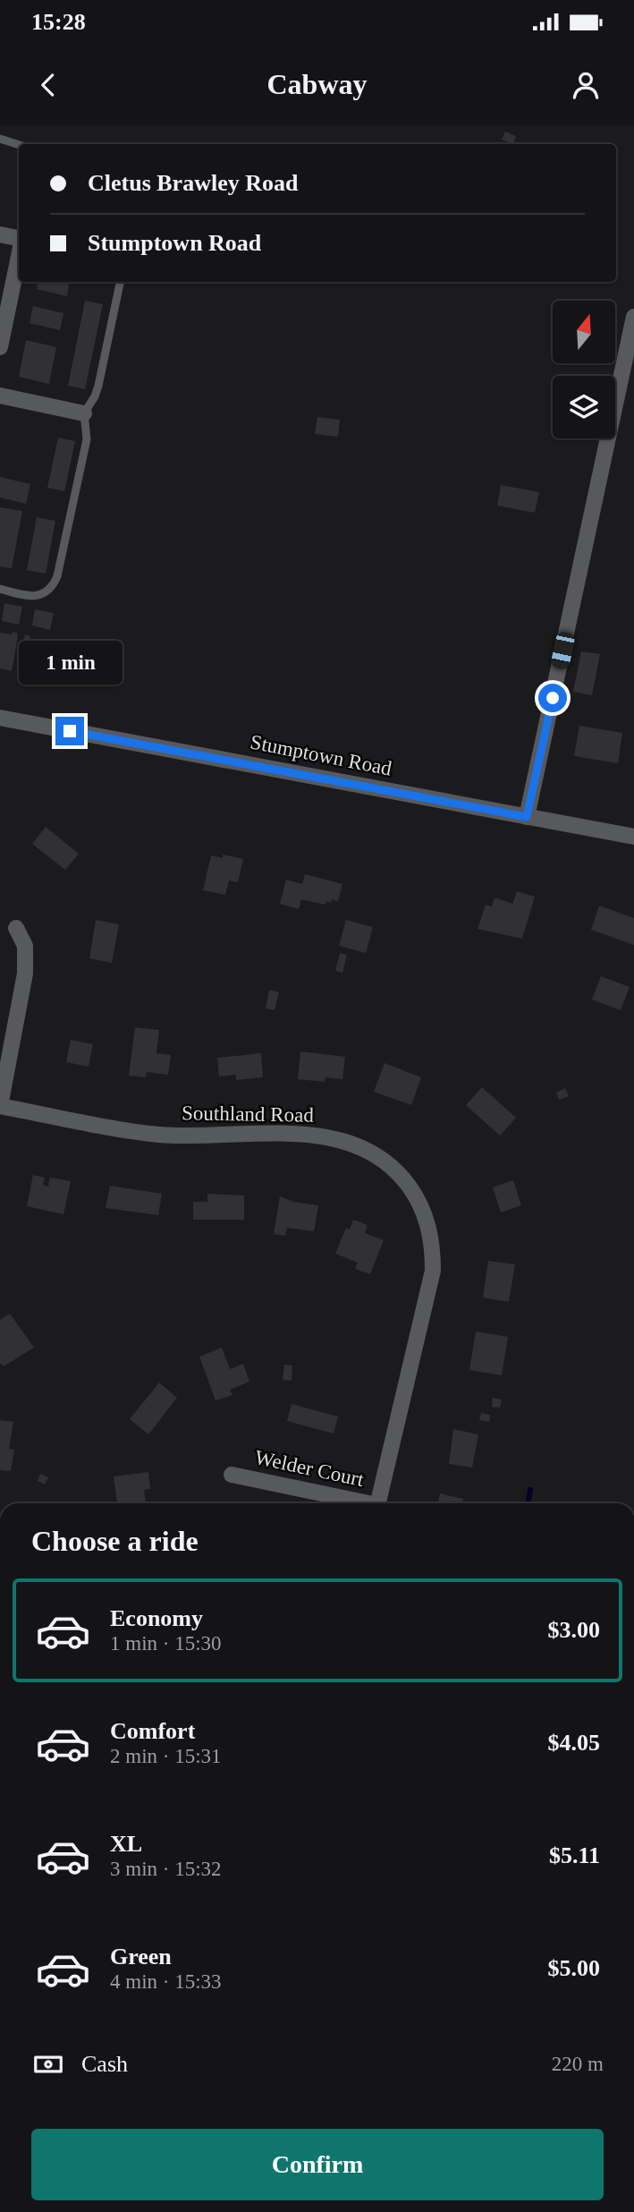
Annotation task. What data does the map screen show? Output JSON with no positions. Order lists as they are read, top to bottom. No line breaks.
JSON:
{"streets":{"street":["Stumptown Road","Southland Road","Welder Court"]},"north":"top","page":{"status":"15:28","header":"Cabway","banner":["Cletus Brawley Road","Stumptown Road"],"bubble":"1 min","heading":"Choose a ride","list":[{"name":"Economy","note":"1 min · 15:30","value":"$3.00"},{"name":"Comfort","note":"2 min · 15:31","value":"$4.05"},{"name":"XL","note":"3 min · 15:32","value":"$5.11"},{"name":"Green","note":"4 min · 15:33","value":"$5.00"}],"pay":["Cash","220 m"],"buttons":"Confirm"}}
